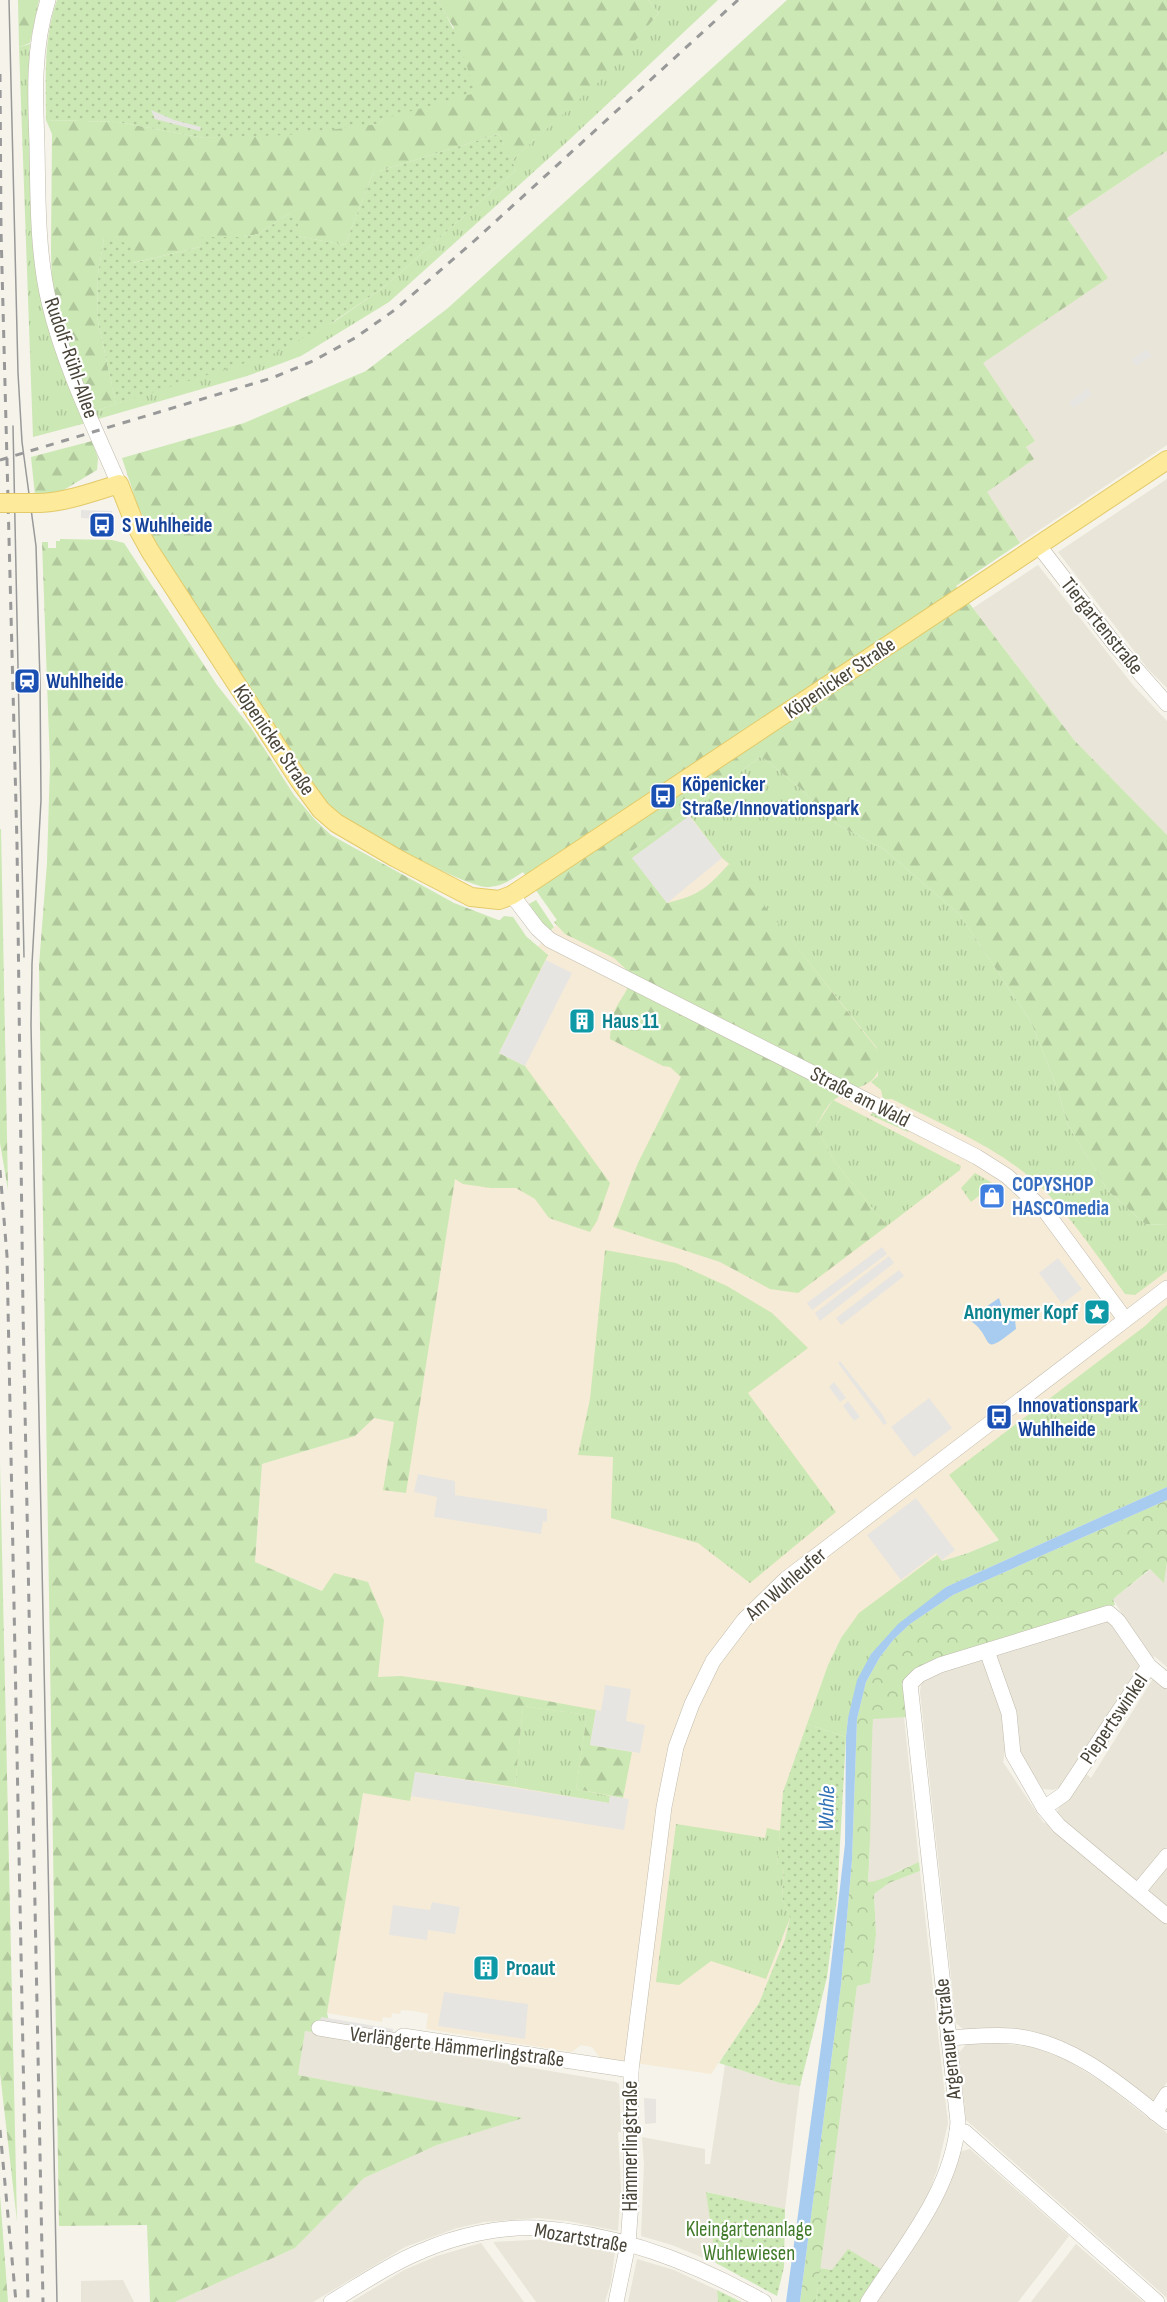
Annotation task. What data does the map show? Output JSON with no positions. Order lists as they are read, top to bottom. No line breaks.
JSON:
{"streets":{"main road":["Köpenicker Straße"],"street":["Rudolf-Rühl-Allee","Tiergartenstraße","Straße am Wald","Am Wuhleufer","Piepertswinkel","Argenauer Straße","Verlängerte Hämmerlingstraße","Hämmerlingstraße","Mozartstraße"]},"crossings":[["Rudolf-Rühl-Allee","Köpenicker Straße"],["Tiergartenstraße","Köpenicker Straße"],["Köpenicker Straße","Straße am Wald"],["Straße am Wald","Am Wuhleufer"],["Am Wuhleufer","Verlängerte Hämmerlingstraße"],["Am Wuhleufer","Hämmerlingstraße"],["Piepertswinkel","Argenauer Straße"],["Verlängerte Hämmerlingstraße","Hämmerlingstraße"],["Hämmerlingstraße","Mozartstraße"]],"water":["Wuhle"],"parks":["Kleingartenanlage Wuhlewiesen"],"places":{"bus stop":["S Wuhlheide","Köpenicker Straße/Innovationspark","Innovationspark Wuhlheide"],"station":["Wuhlheide"],"building":["Haus 11","Proaut"],"shop":["COPYSHOP HASCOmedia"],"place":["Anonymer Kopf"]}}
